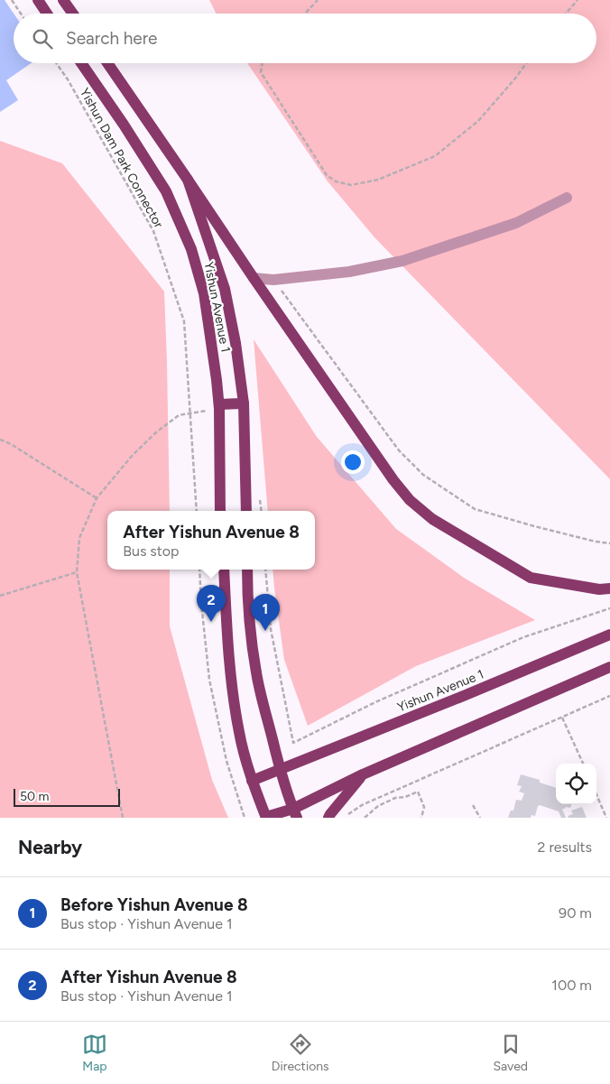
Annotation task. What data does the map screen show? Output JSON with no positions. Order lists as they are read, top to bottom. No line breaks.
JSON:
{"streets":{"main road":["Yishun Avenue 1"],"path":["Yishun Dam Park Connector"]},"scale_bar":"50 m","page":{"search":"Search here","popup":["After Yishun Avenue 8","Bus stop"],"pins":["2","1"],"scale":"50 m","heading":["Nearby","2 results"],"list":[{"mark":"1","name":"Before Yishun Avenue 8","note":"Bus stop · Yishun Avenue 1","value":"90 m"},{"mark":"2","name":"After Yishun Avenue 8","note":"Bus stop · Yishun Avenue 1","value":"100 m"}],"nav":["Map","Directions","Saved"]}}
